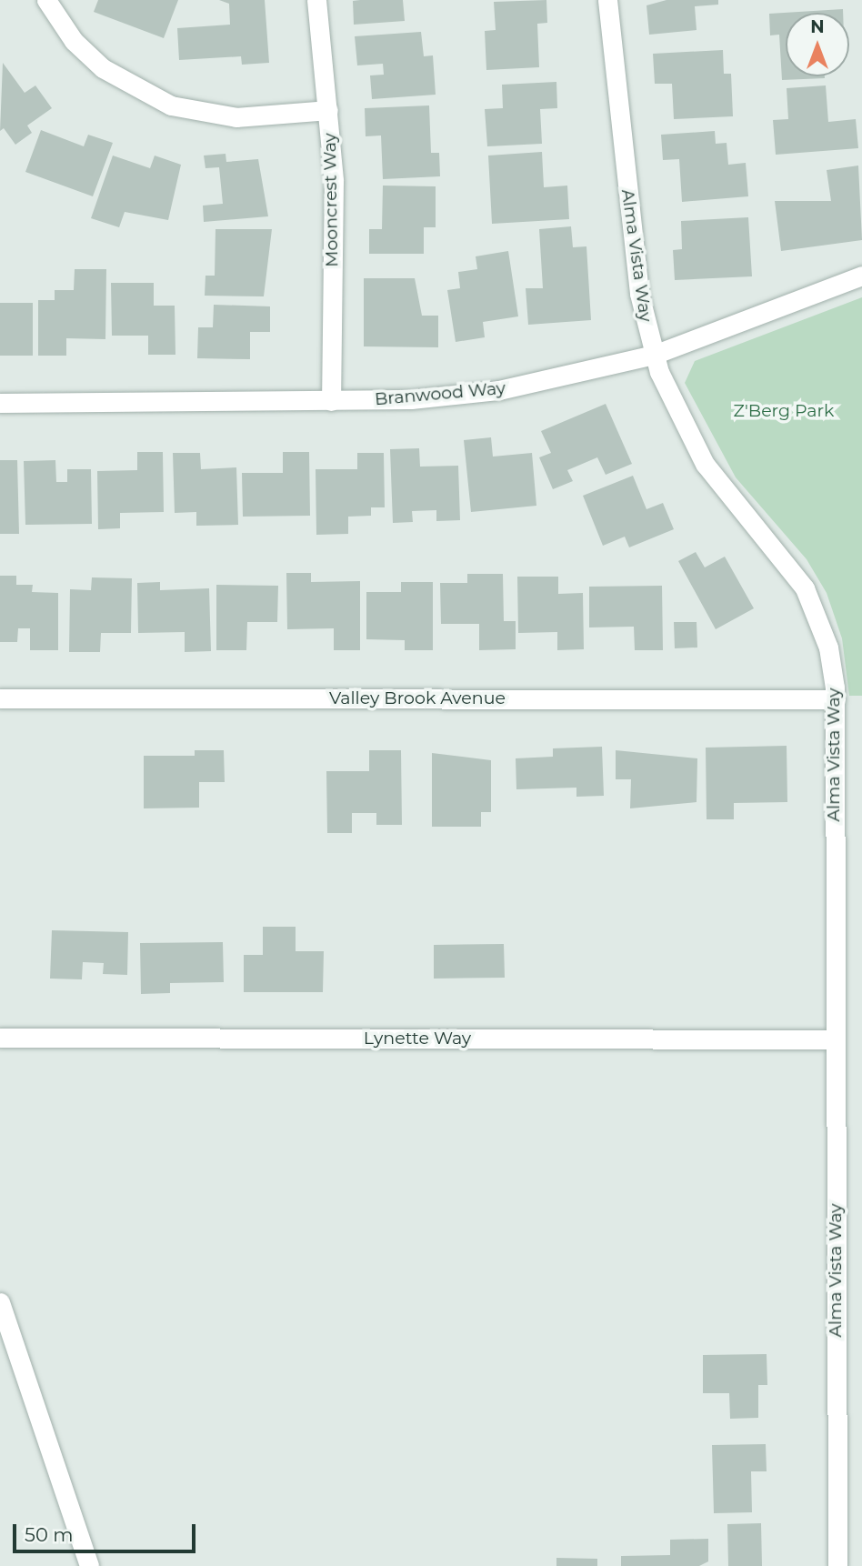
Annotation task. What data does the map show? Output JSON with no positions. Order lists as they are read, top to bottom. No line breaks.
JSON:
{"streets":{"street":["Mooncrest Way","Alma Vista Way","Branwood Way","Valley Brook Avenue","Lynette Way"]},"crossings":[["Mooncrest Way","Branwood Way"],["Alma Vista Way","Branwood Way"],["Alma Vista Way","Valley Brook Avenue"],["Alma Vista Way","Lynette Way"]],"parks":["Z'Berg Park"],"scale_bar":"50 m","north":"top"}
